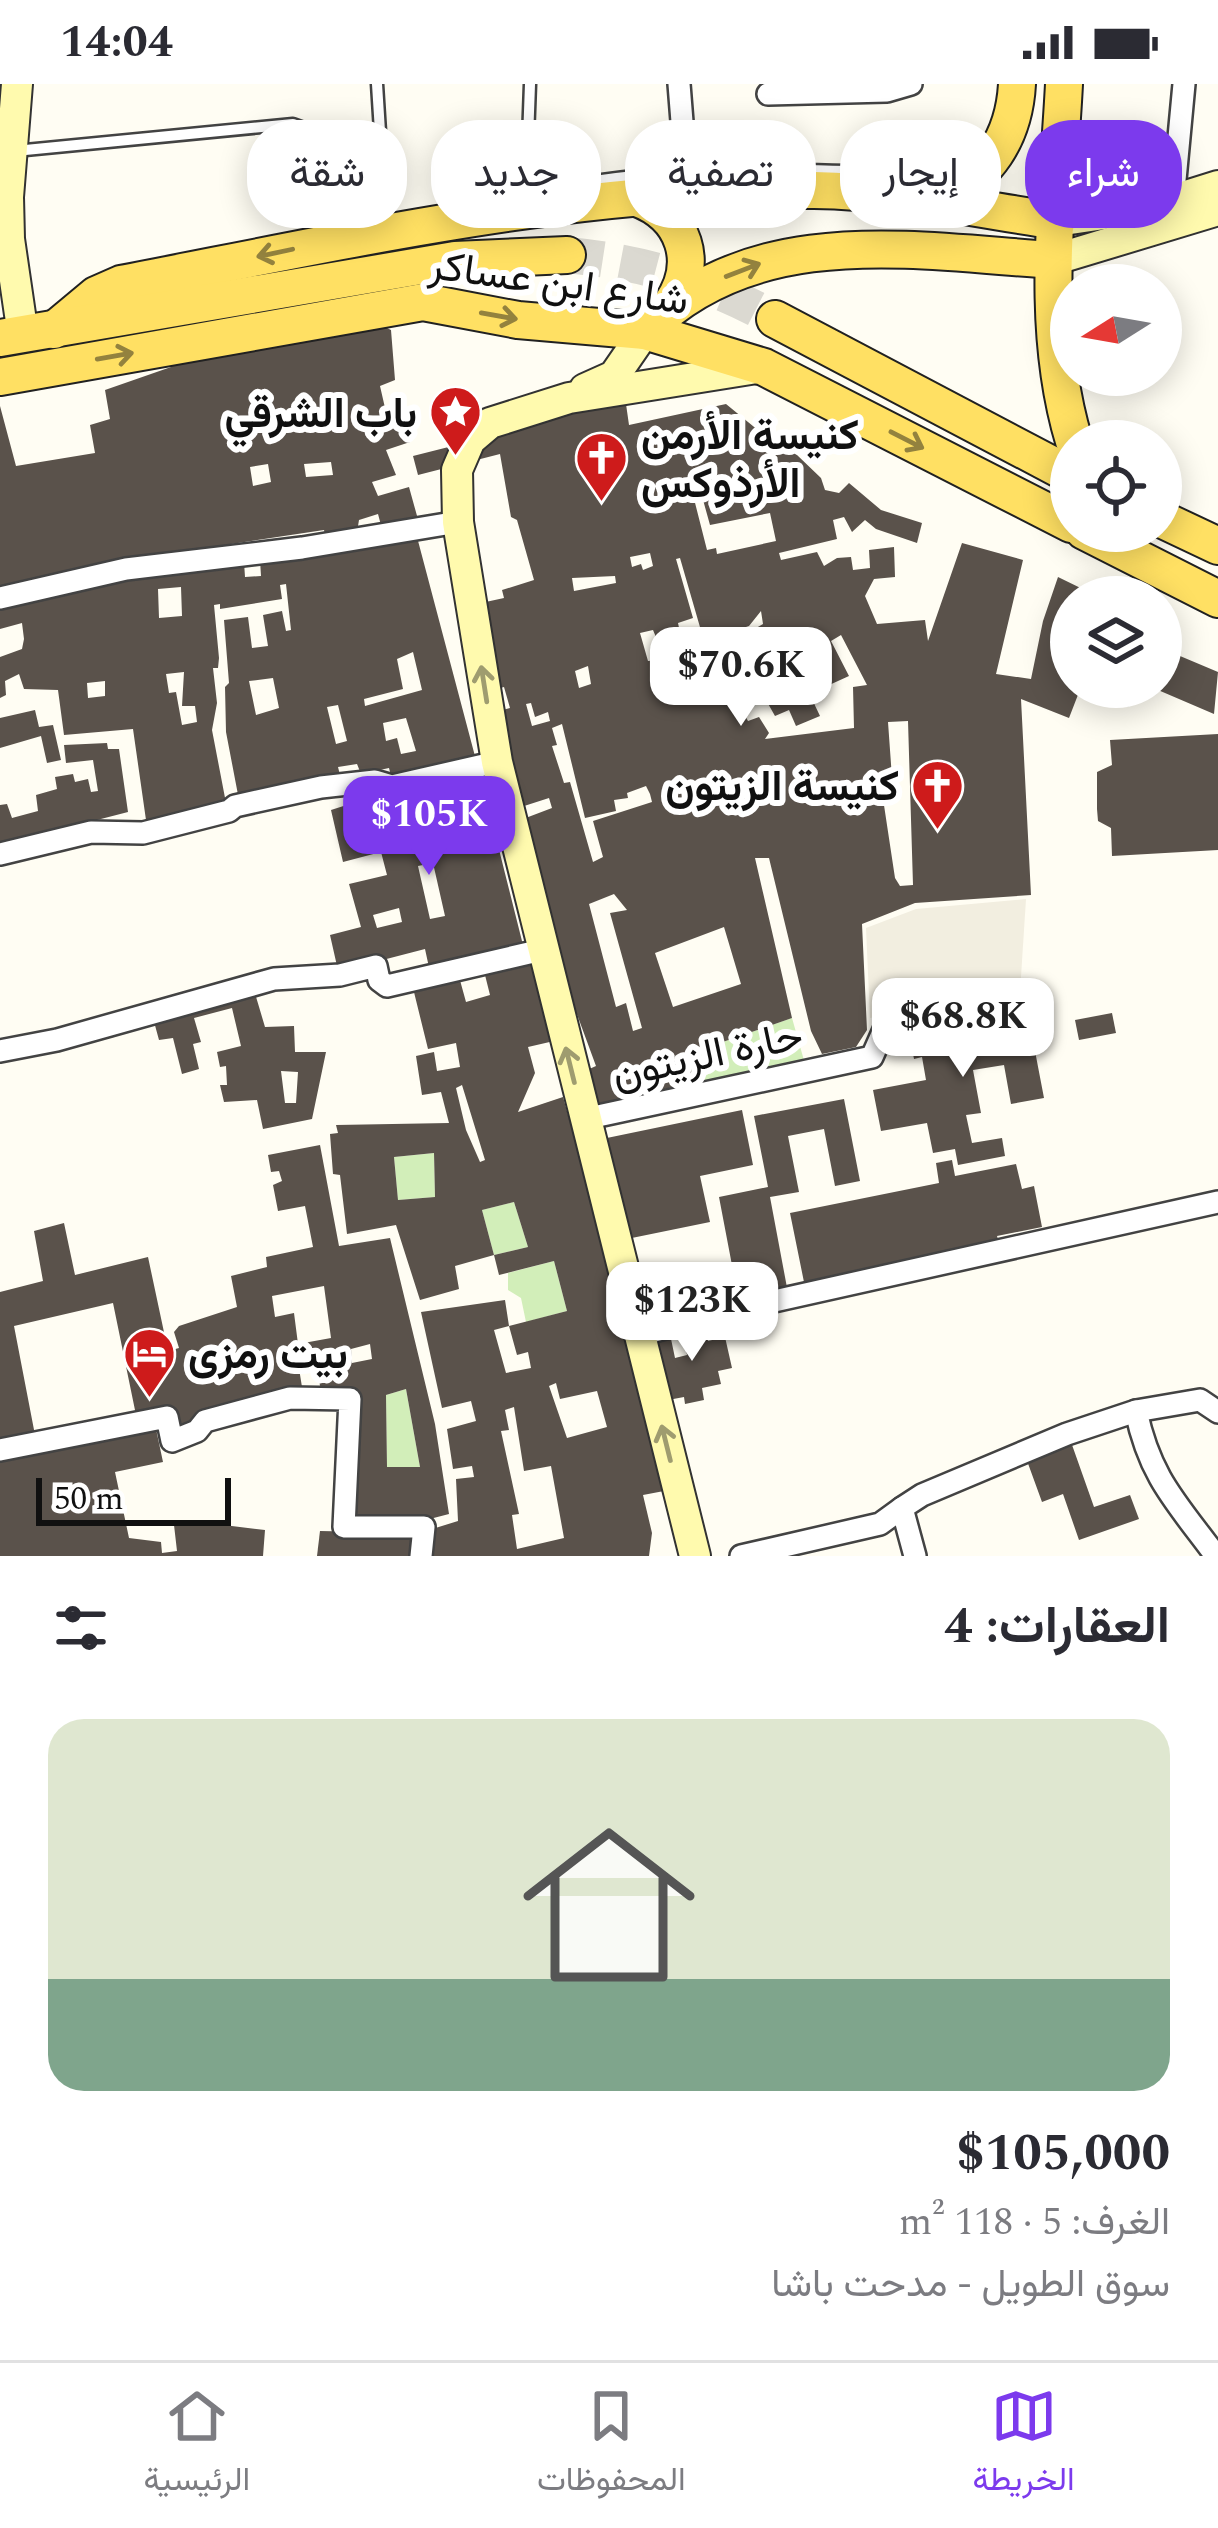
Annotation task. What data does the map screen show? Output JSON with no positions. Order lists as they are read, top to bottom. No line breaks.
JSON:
{"streets":{"main road":["شارع ابن عساكر"],"street":["حارة الزيتون"]},"places":{"place":["باب الشرقي"],"church":["كنيسة الأرمن الأرذوكس","كنيسة الزيتون"],"hotel":["بيت رمزى"]},"scale_bar":"50 m","north":"left","page":{"status":"14:04","chip":["شراء","إيجار","تصفية","جديد","شقة"],"price":["$70.6K","$105K","$68.8K","$123K"],"scale":"50 m","heading":"العقارات: 4","list":[{"name":"$105,000","note":"الغرف: 5 · 118 m² · سوق الطويل - مدحت باشا"}],"tabs":["الخريطة","المحفوظات","الرئيسية"]}}
